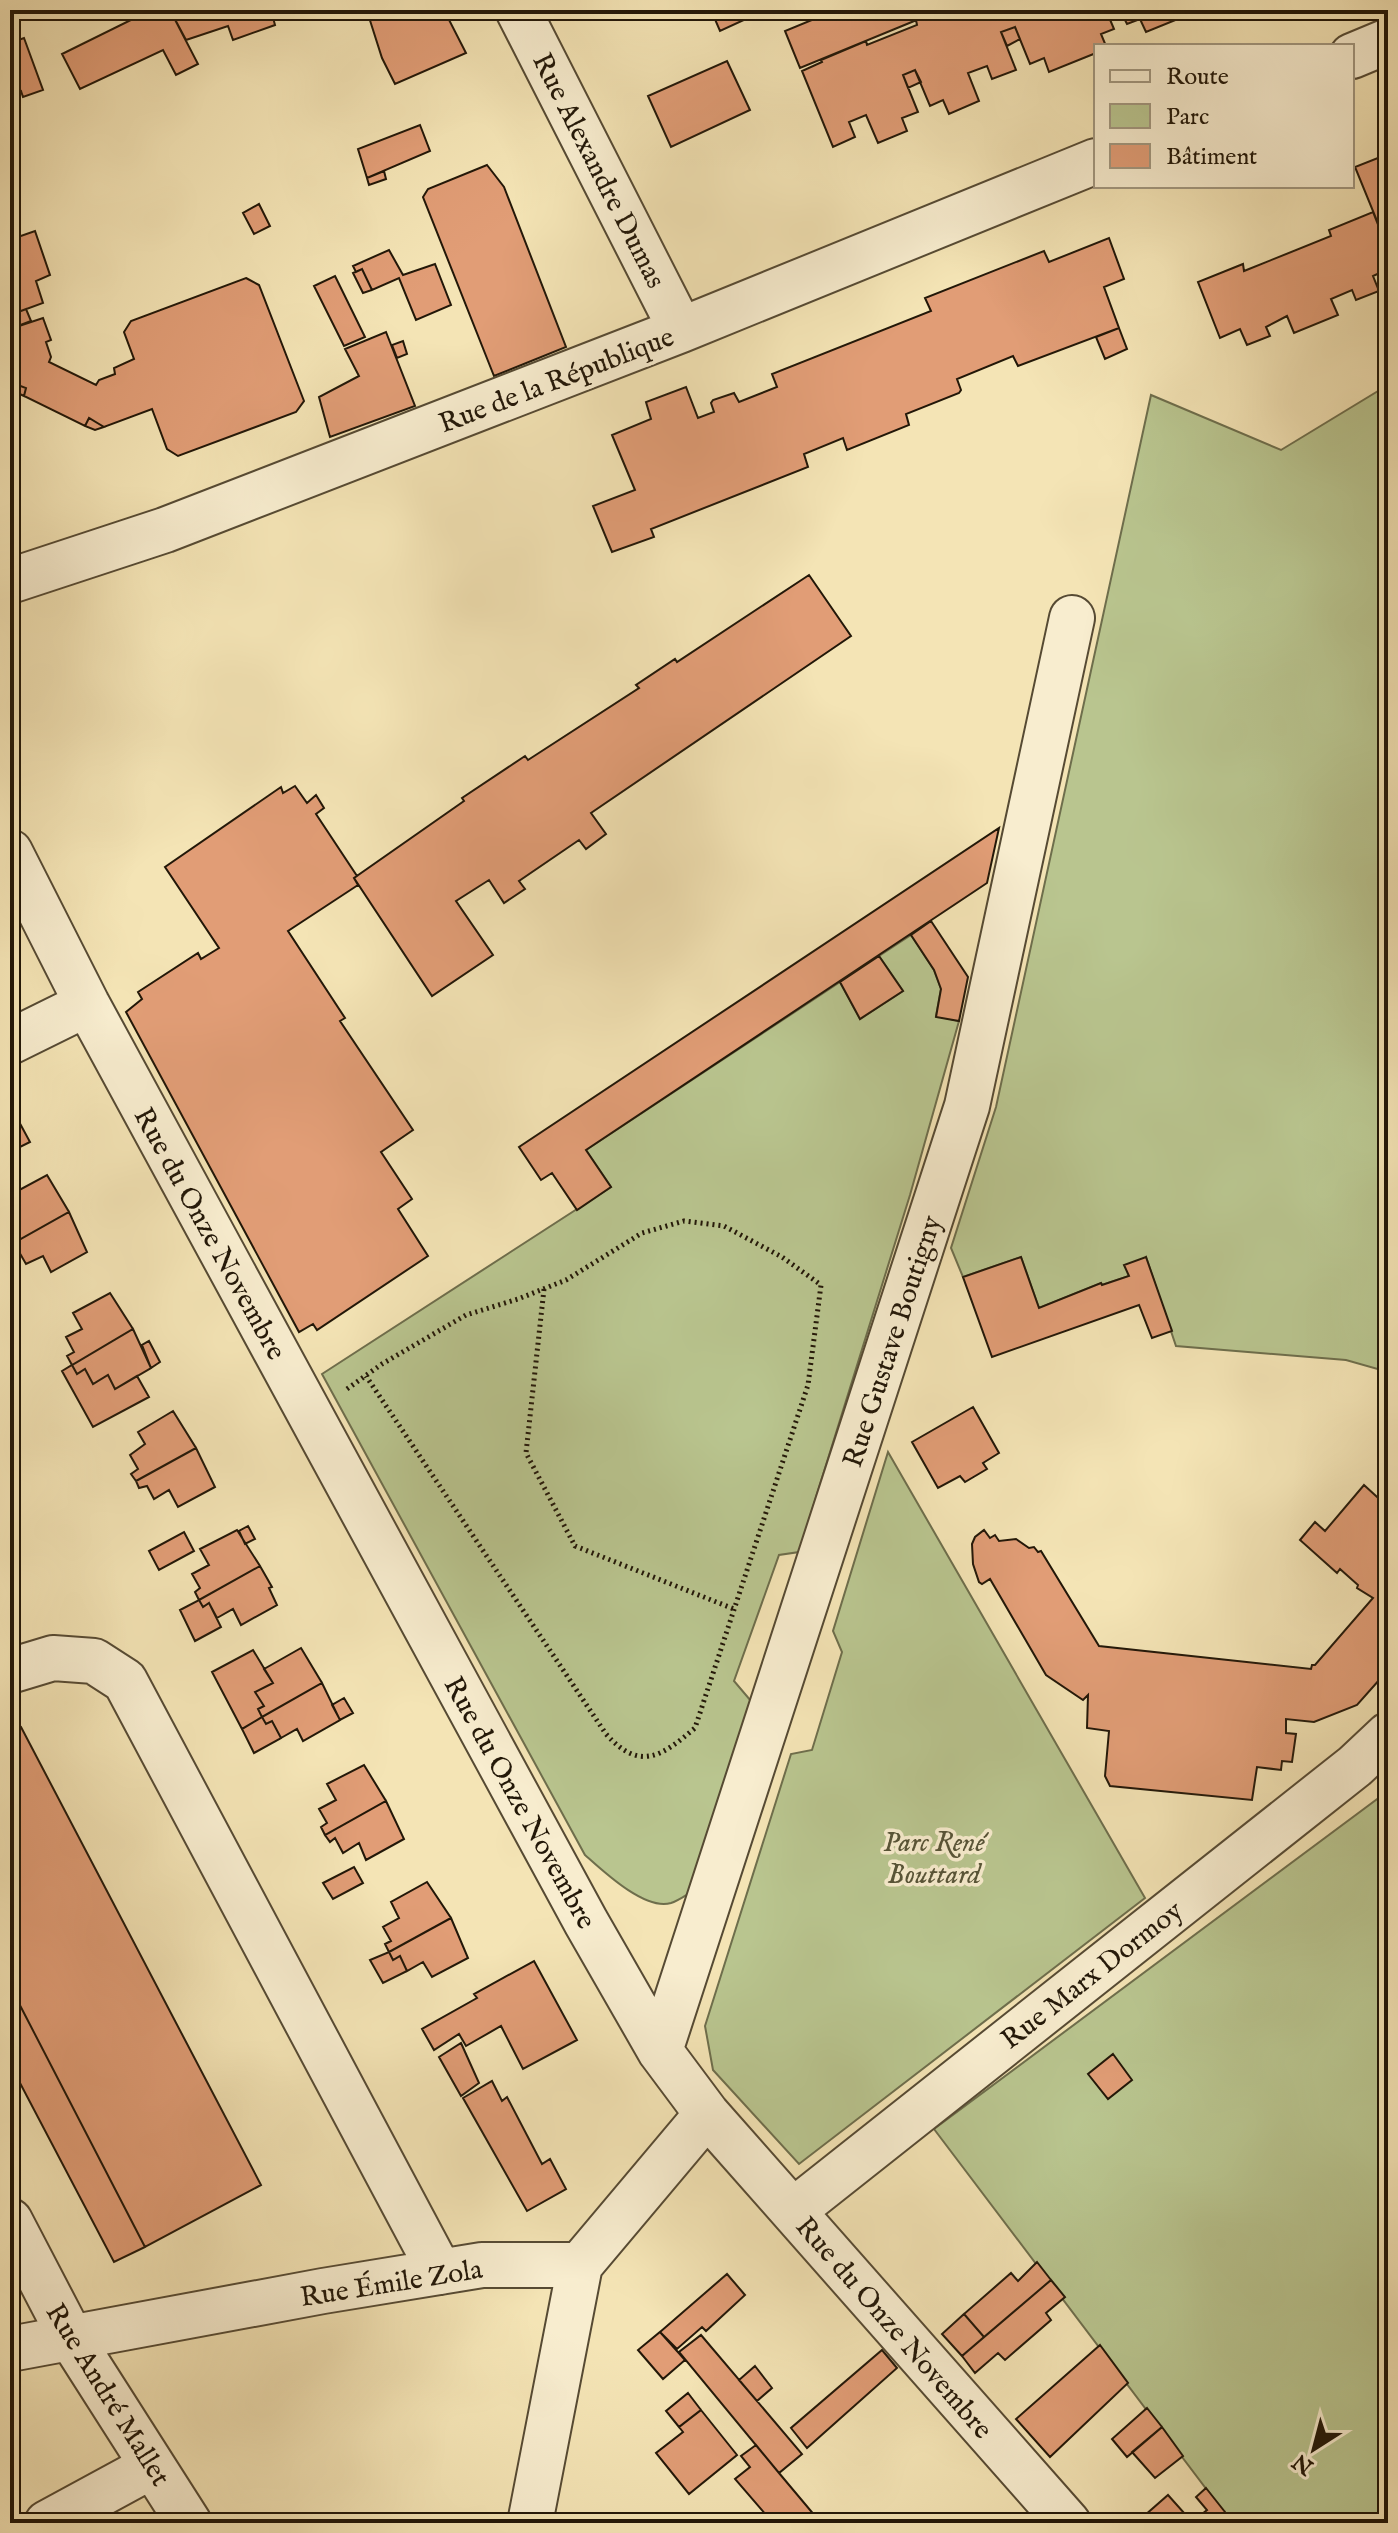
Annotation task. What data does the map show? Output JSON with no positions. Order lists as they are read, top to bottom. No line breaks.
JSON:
{"streets":{"street":["Rue Alexandre Dumas","Rue de la République","Rue du Onze Novembre","Rue Gustave Boutigny","Rue Marx Dormoy","Rue Émile Zola","Rue André Mallet"]},"crossings":[["Rue Alexandre Dumas","Rue de la République"],["Rue du Onze Novembre","Rue Gustave Boutigny"],["Rue du Onze Novembre","Rue Marx Dormoy"],["Rue Émile Zola","Rue André Mallet"]],"parks":["Parc René Bouttard"],"legend":["Route","Parc","Bâtiment"],"north":"bottom left"}
